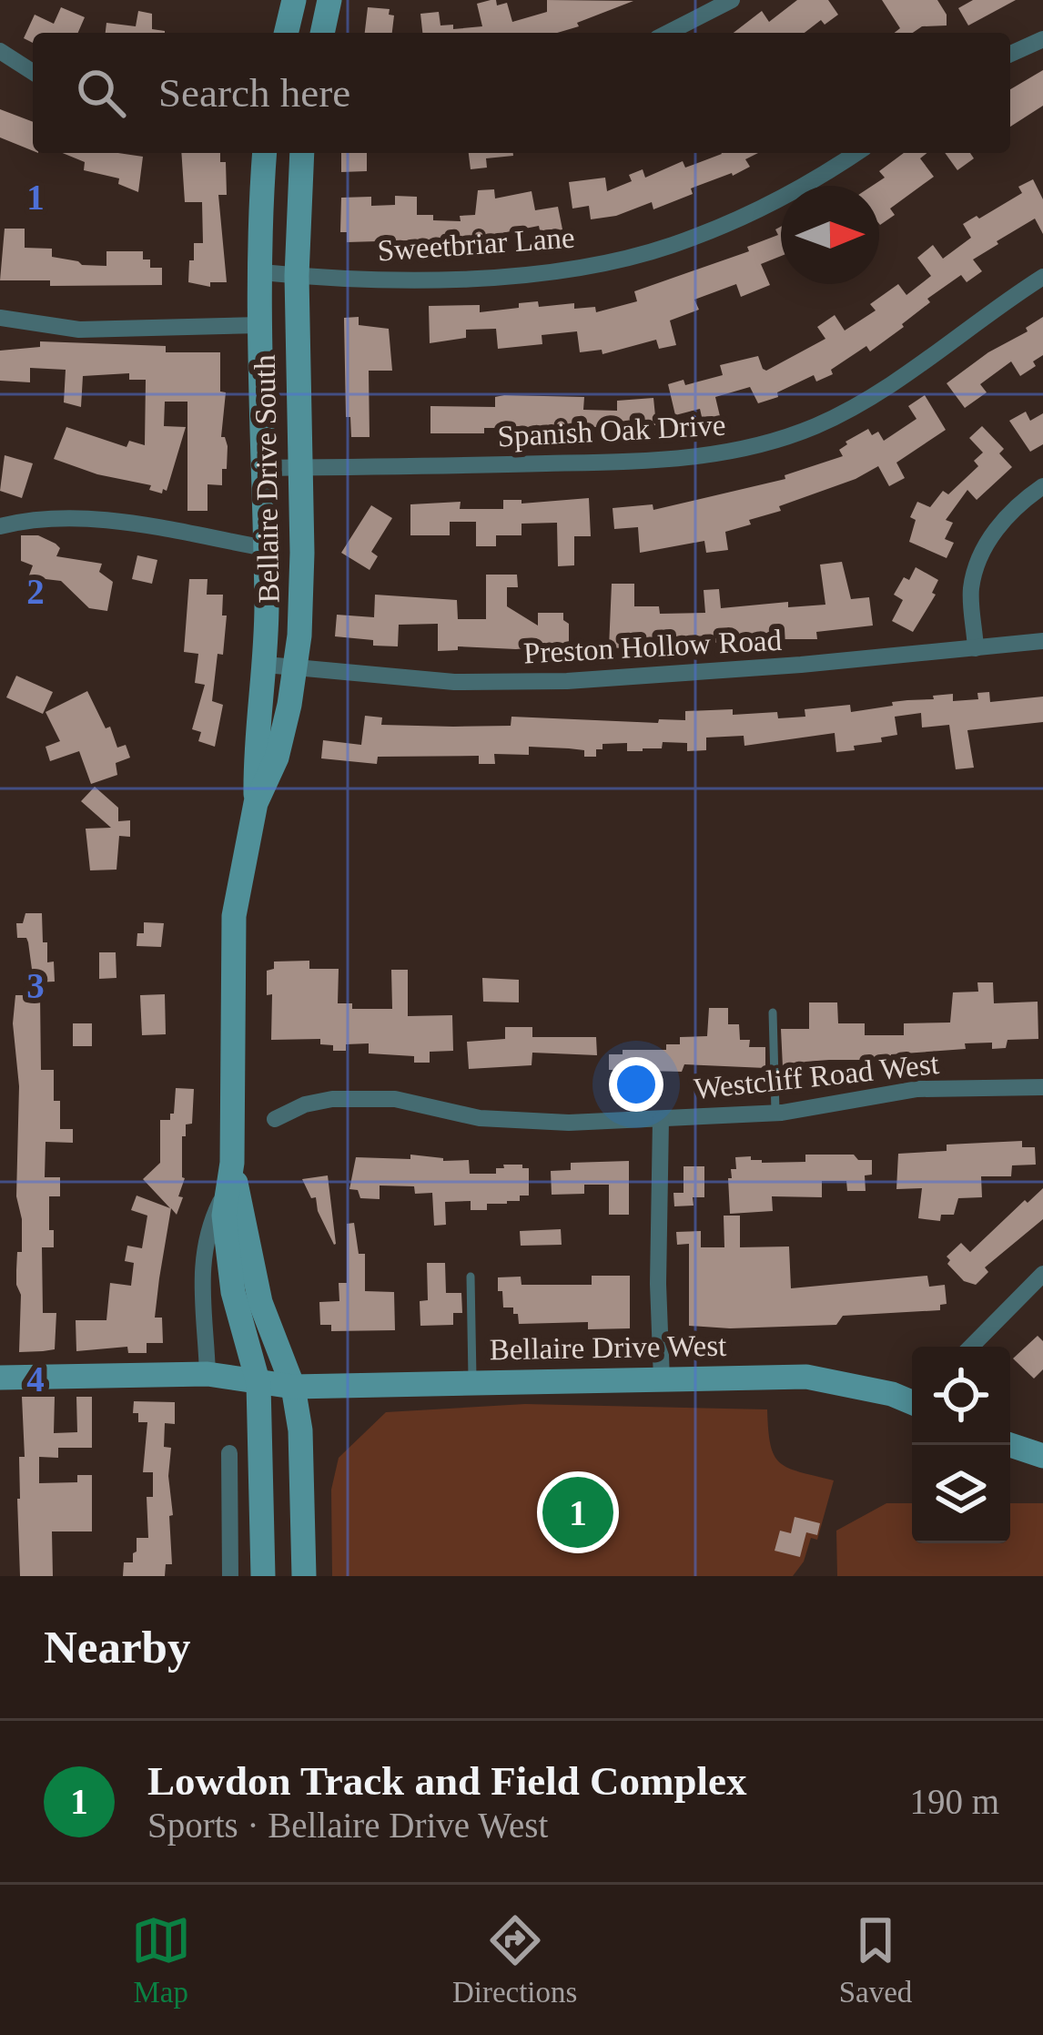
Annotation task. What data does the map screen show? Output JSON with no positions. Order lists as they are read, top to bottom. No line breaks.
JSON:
{"streets":{"main road":["Bellaire Drive South","Bellaire Drive West"],"street":["Sweetbriar Lane","Spanish Oak Drive","Preston Hollow Road","Westcliff Road West"]},"crossings":[["Sweetbriar Lane","Bellaire Drive South"],["Spanish Oak Drive","Bellaire Drive South"],["Bellaire Drive South","Preston Hollow Road"],["Bellaire Drive South","Bellaire Drive West"]],"north":"right","page":{"search":"Search here","pins":"1","heading":"Nearby","list":[{"mark":"1","name":"Lowdon Track and Field Complex","note":"Sports · Bellaire Drive West","value":"190 m"}],"nav":["Map","Directions","Saved"]},"grid":{"rows":["1","2","3","4"]}}
